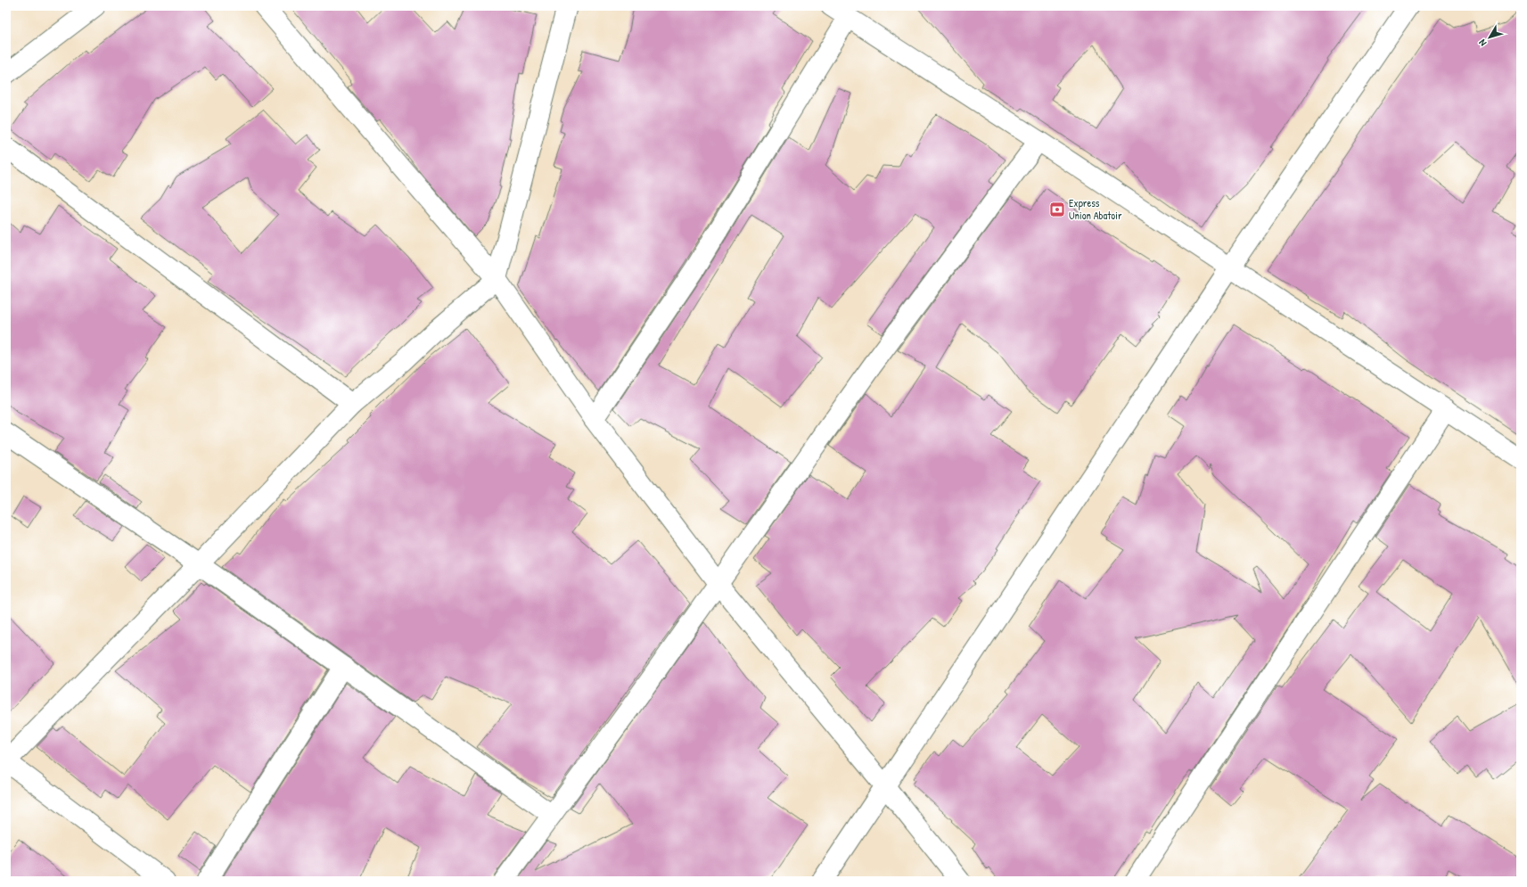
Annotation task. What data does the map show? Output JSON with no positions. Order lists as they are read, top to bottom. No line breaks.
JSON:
{"places":{"bank":["Express Union Abatoir"]},"north":"bottom left"}
